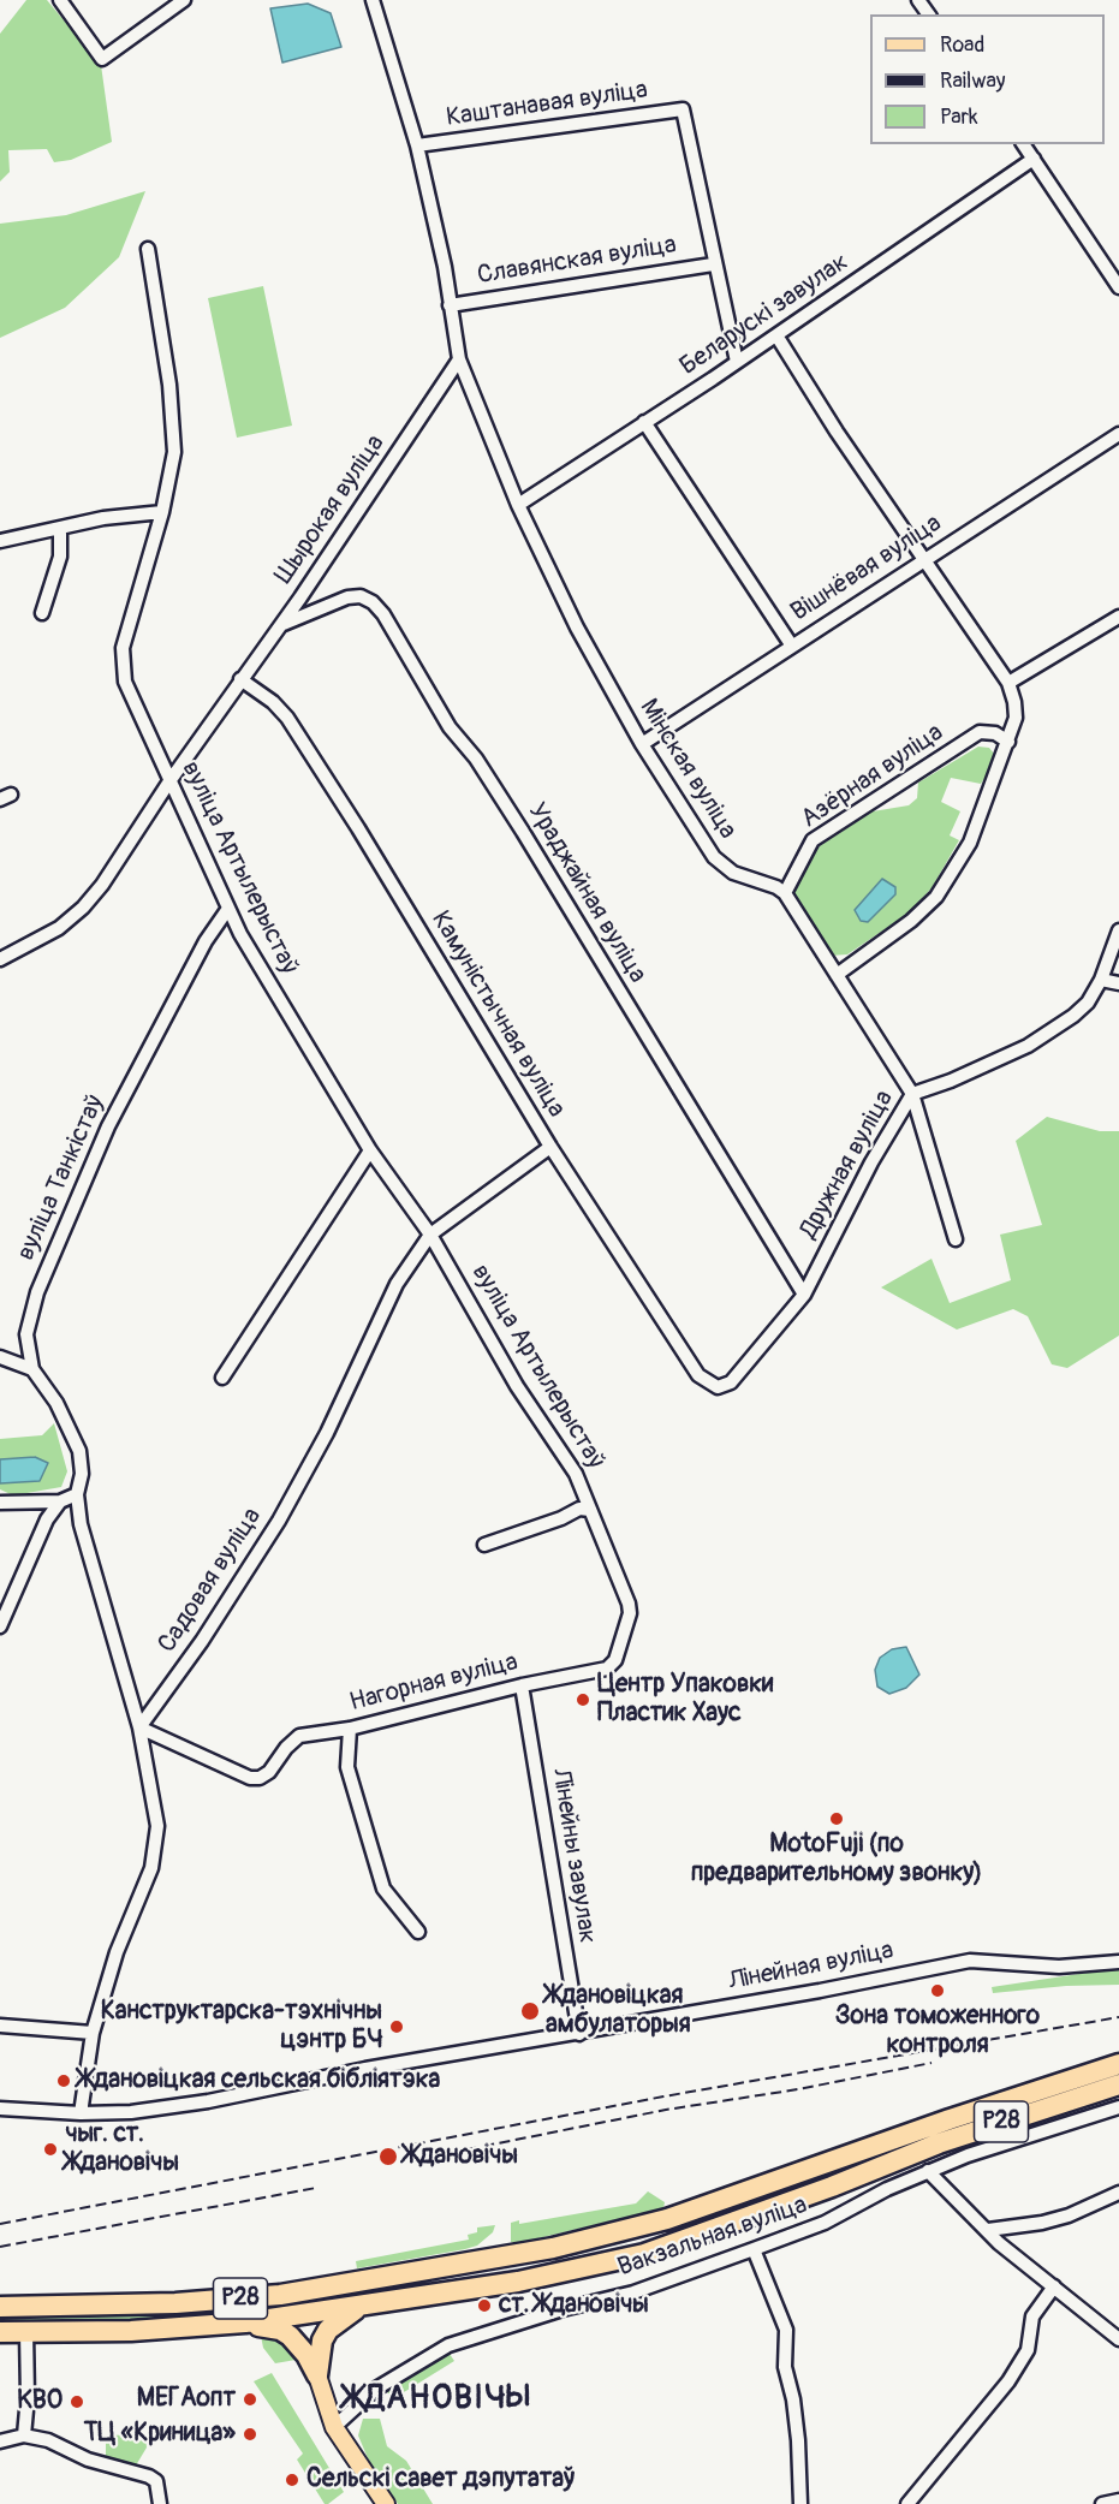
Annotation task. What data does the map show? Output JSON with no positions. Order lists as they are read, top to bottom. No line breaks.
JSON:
{"streets":{"highway":["Р28"],"street":["Каштанавая вуліца","Славянская вуліца","Беларускі завулак","Шырокая вуліца","Вішнёвая вуліца","Мінская вуліца","Азёрная вуліца","вуліца Артылерыстаў","Ураджайная вуліца","Камуністычная вуліца","Дружная вуліца","вуліца Танкістаў","Садовая вуліца","Нагорная вуліца","Лінейны завулак","Лінейная вуліца","Вакзальная вуліца"]},"crossings":[["Каштанавая вуліца","Славянская вуліца"],["Беларускі завулак","Мінская вуліца"],["Шырокая вуліца","Мінская вуліца"],["Шырокая вуліца","вуліца Артылерыстаў"],["Шырокая вуліца","Ураджайная вуліца"],["Шырокая вуліца","Камуністычная вуліца"],["Вішнёвая вуліца","Мінская вуліца"],["Мінская вуліца","Азёрная вуліца"],["вуліца Артылерыстаў","вуліца Танкістаў"],["вуліца Артылерыстаў","Садовая вуліца"],["вуліца Артылерыстаў","Нагорная вуліца"],["Ураджайная вуліца","Дружная вуліца"],["Камуністычная вуліца","Дружная вуліца"],["Камуністычная вуліца","Садовая вуліца"],["вуліца Танкістаў","Садовая вуліца"],["вуліца Танкістаў","Нагорная вуліца"],["Садовая вуліца","Нагорная вуліца"],["Нагорная вуліца","Лінейны завулак"],["Лінейны завулак","Лінейная вуліца"]],"districts":["ЖДАНОВІЧЫ"],"places":["Центр Упаковки Пластик Хаус","MotoFuji (по предварительному звонку)","Зона томоженного контроля","Ждановіцкая амбулаторыя","Канструктарска-тэхнічны цэнтр БЧ","Ждановіцкая сельская бібліятэка","чыг. ст. Ждановічы","Ждановічы","ст. Ждановічы","МЕГАопт","KBО","ТЦ «Криница»","Сельскі савет дэпутатаў"],"legend":["Road","Railway","Park"]}
